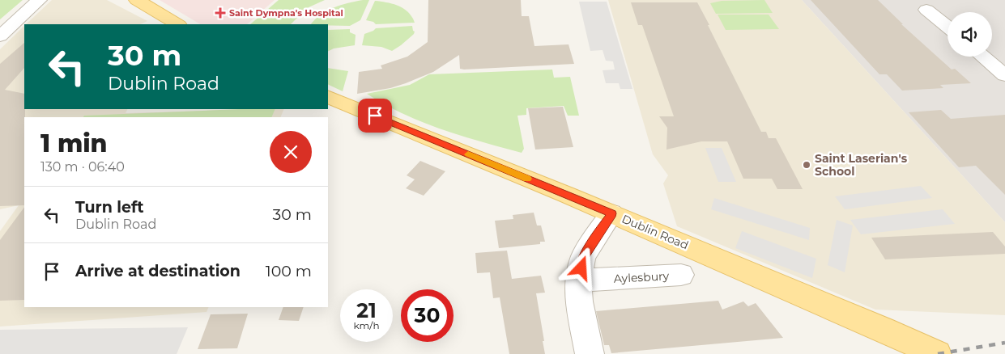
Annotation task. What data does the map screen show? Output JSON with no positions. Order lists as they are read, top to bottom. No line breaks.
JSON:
{"streets":{"main road":["Dublin Road"],"street":["Aylesbury"]},"places":{"health":["Saint Dympna's Hospital"],"other":["Saint Laserian's School"]},"page":{"turn":["30 m","Dublin Road"],"heading":["1 min","130 m · 06:40"],"list":[{"name":"Turn left","note":"Dublin Road","value":"30 m"},{"name":"Arrive at destination","value":"100 m"}],"speed":"21 km/h","limit":"30"}}
